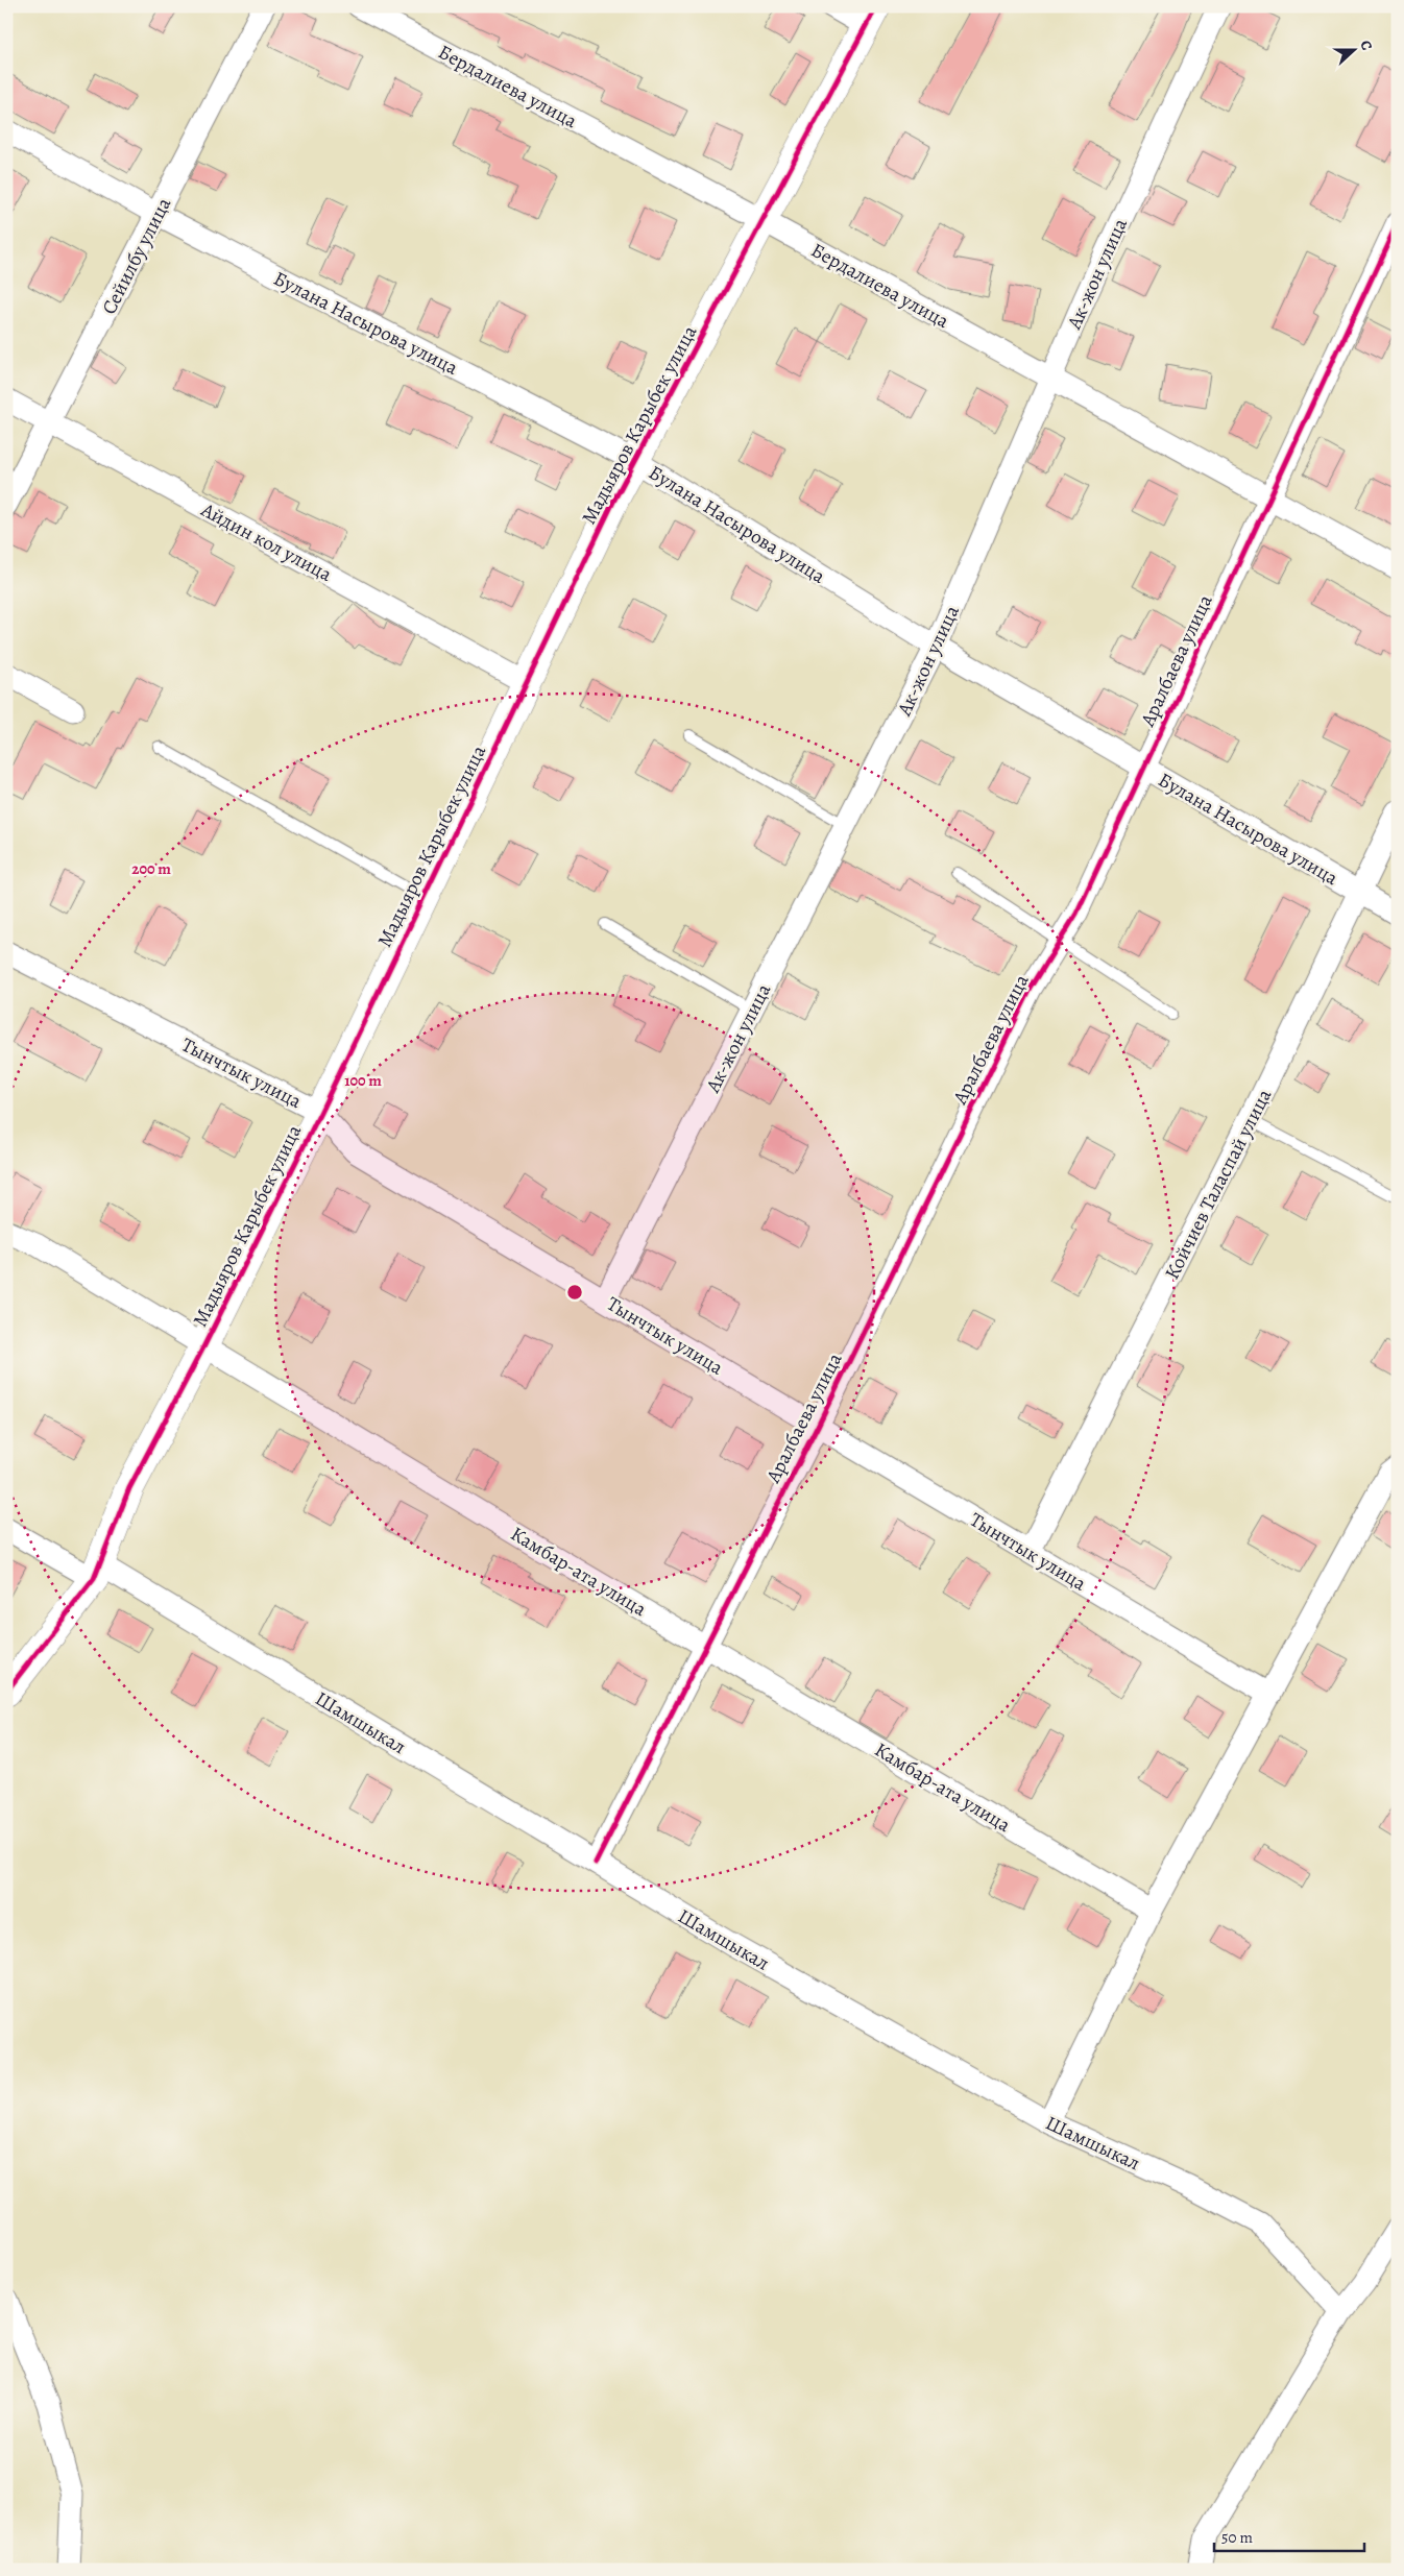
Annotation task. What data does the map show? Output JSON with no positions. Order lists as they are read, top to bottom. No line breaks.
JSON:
{"streets":{"street":["Бердалиева улица","Сейилбу улица","Ак-жон улица","Булана Насырова улица","Мадыяров Карыбек улица","Айдин кол улица","Аралбаева улица","Тынчтык улица","Койчиев Таласпай улица","Камбар-ата улица","Шамшыкал"]},"crossings":[["Бердалиева улица","Ак-жон улица"],["Бердалиева улица","Мадыяров Карыбек улица"],["Бердалиева улица","Аралбаева улица"],["Сейилбу улица","Булана Насырова улица"],["Сейилбу улица","Айдин кол улица"],["Ак-жон улица","Булана Насырова улица"],["Ак-жон улица","Тынчтык улица"],["Булана Насырова улица","Мадыяров Карыбек улица"],["Булана Насырова улица","Аралбаева улица"],["Булана Насырова улица","Койчиев Таласпай улица"],["Мадыяров Карыбек улица","Айдин кол улица"],["Мадыяров Карыбек улица","Тынчтык улица"],["Мадыяров Карыбек улица","Камбар-ата улица"],["Мадыяров Карыбек улица","Шамшыкал"],["Аралбаева улица","Тынчтык улица"],["Аралбаева улица","Камбар-ата улица"],["Аралбаева улица","Шамшыкал"],["Тынчтык улица","Койчиев Таласпай улица"]],"scale_bar":"50 m","north":"right","rings":["200 m","100 m"]}
